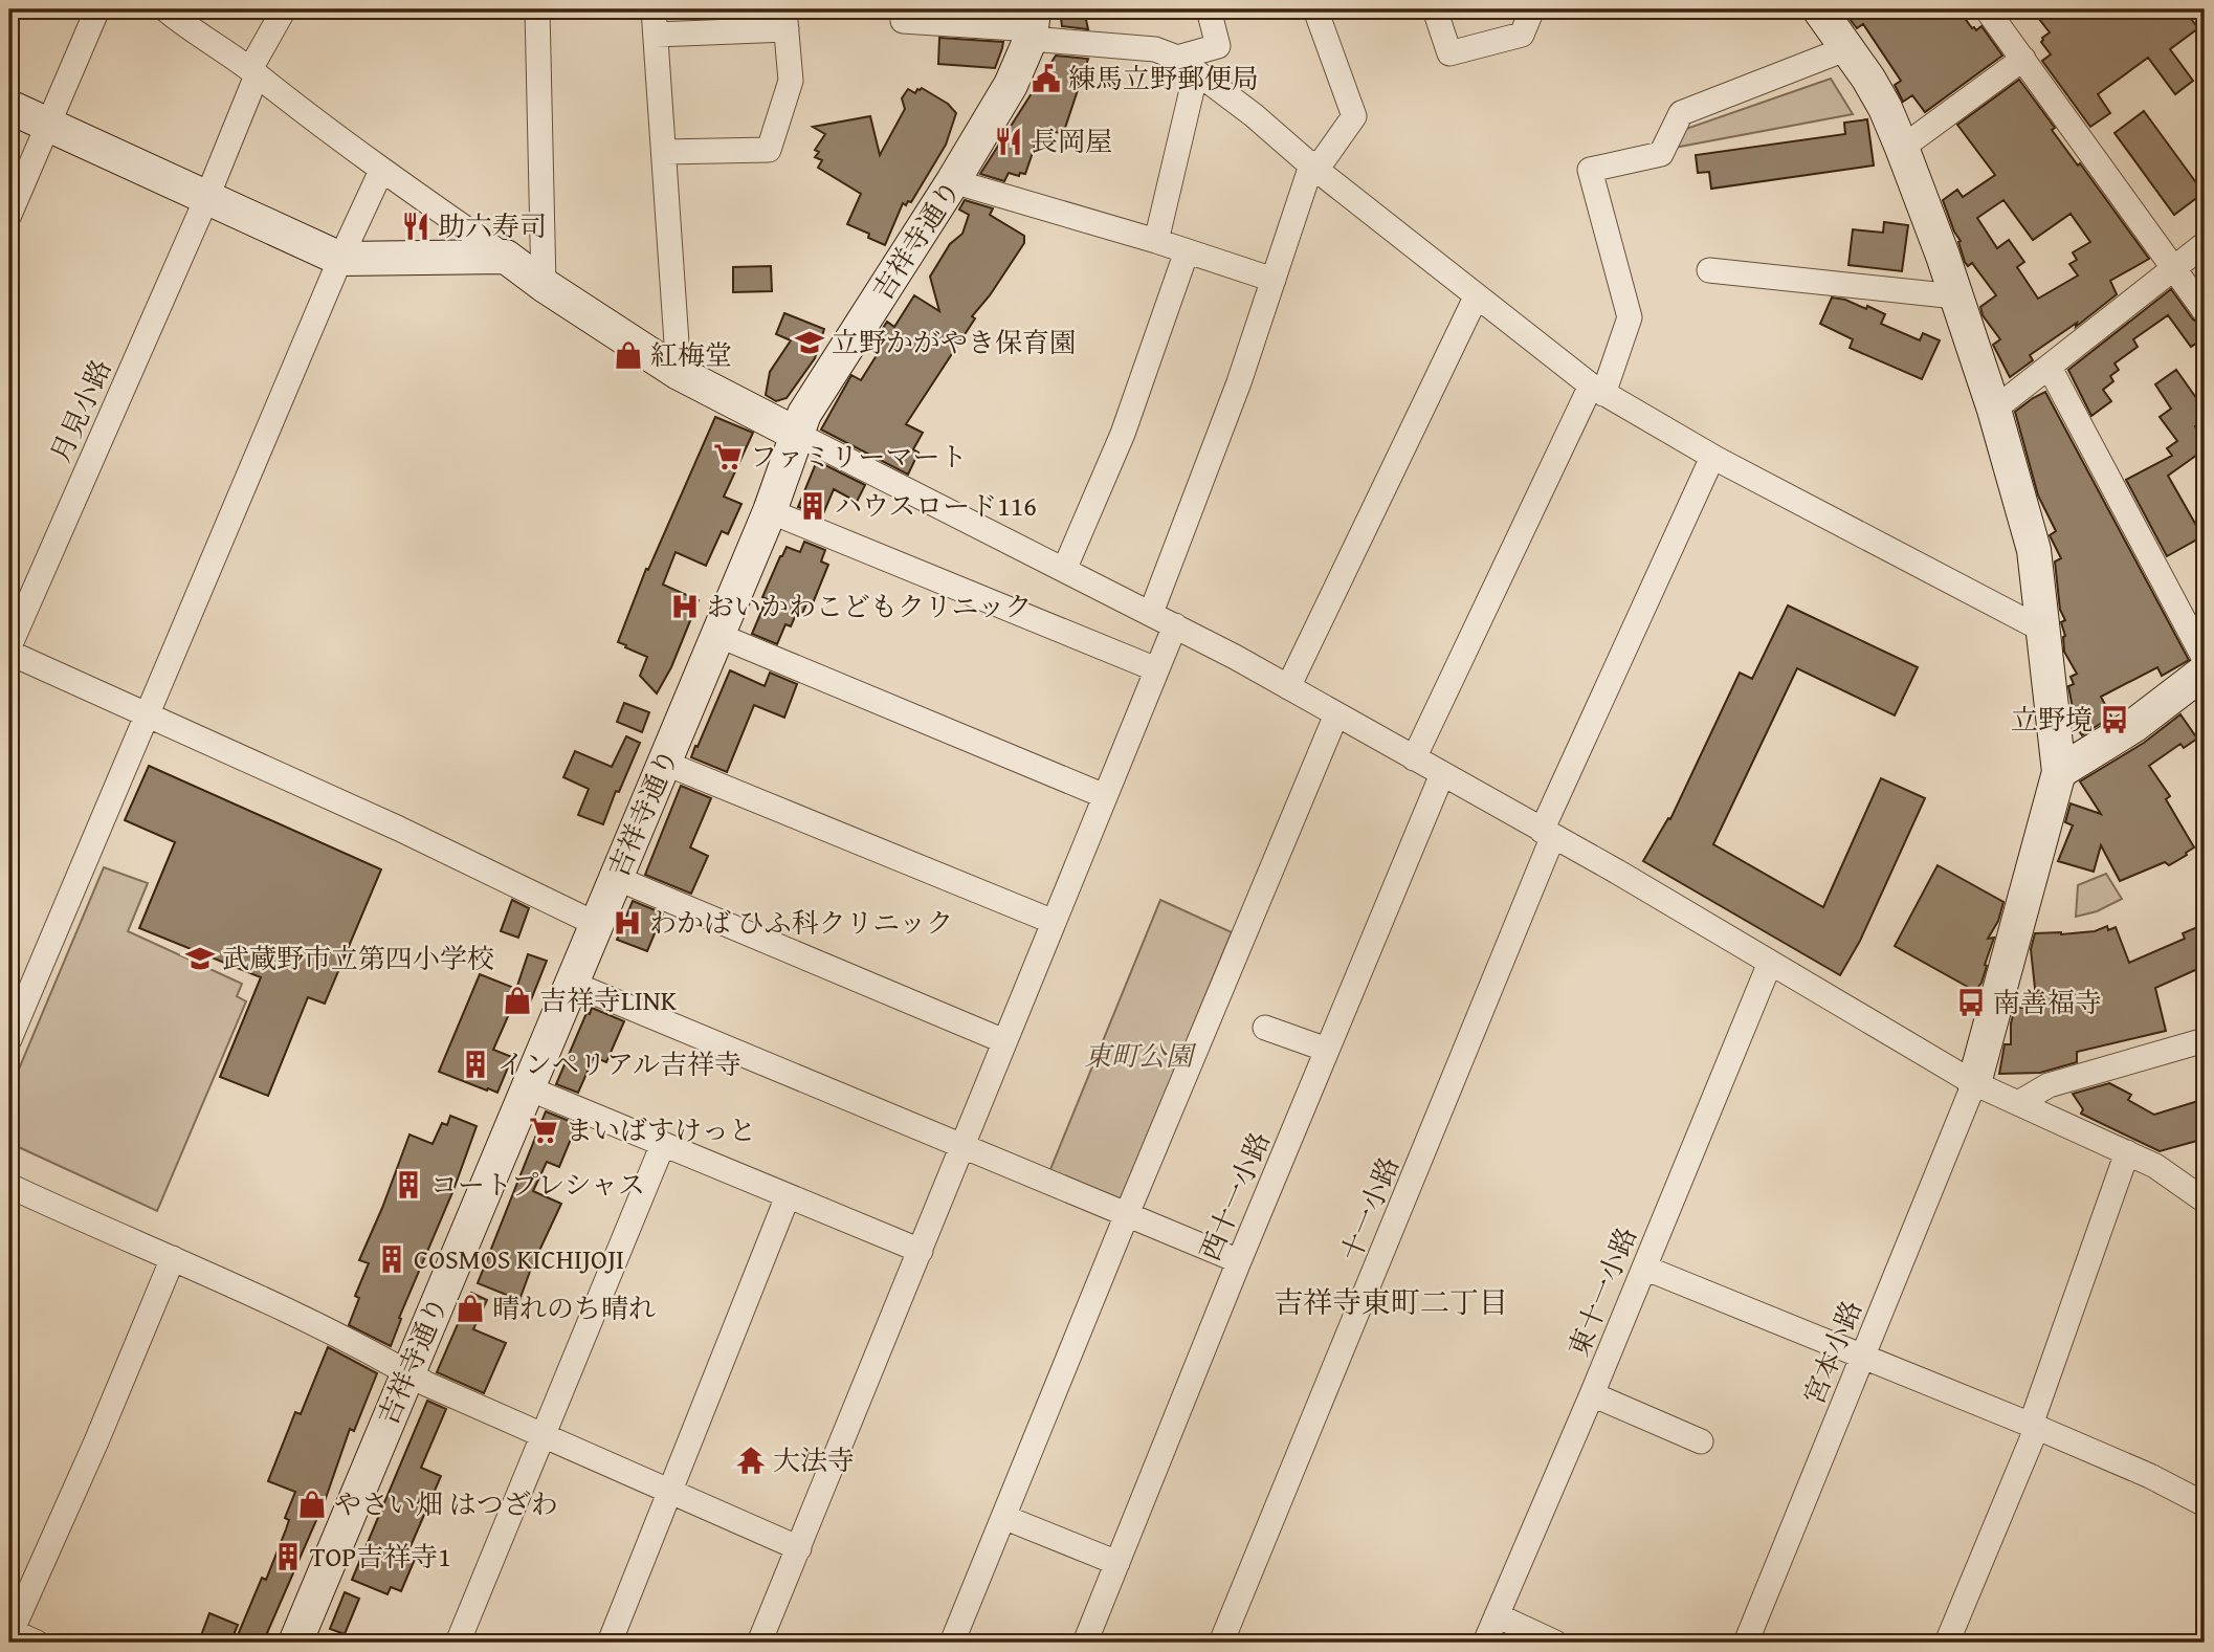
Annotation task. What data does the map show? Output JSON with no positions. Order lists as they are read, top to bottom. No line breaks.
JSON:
{"streets":{"street":["吉祥寺通り","月見小路","西十一小路","十一小路","東十一小路","宮本小路"]},"districts":["吉祥寺東町二丁目"],"parks":["東町公園"],"places":{"public building":["練馬立野郵便局"],"restaurant":["長岡屋","助六寿司"],"school or university":["立野かがやき保育園","武蔵野市立第四小学校"],"shop":["紅梅堂","吉祥寺LINK","晴れのち晴れ","やさい畑 はつざわ"],"supermarket":["ファミリーマート","まいばすけっと"],"building":["ハウスロード116","インペリアル吉祥寺","コートプレシャス","COSMOS KICHIJOJI","TOP吉祥寺1"],"hospital":["おいかわこどもクリニック","わかば ひふ科クリニック"],"bus stop":["立野境","南善福寺"],"temple":["大法寺"]}}
